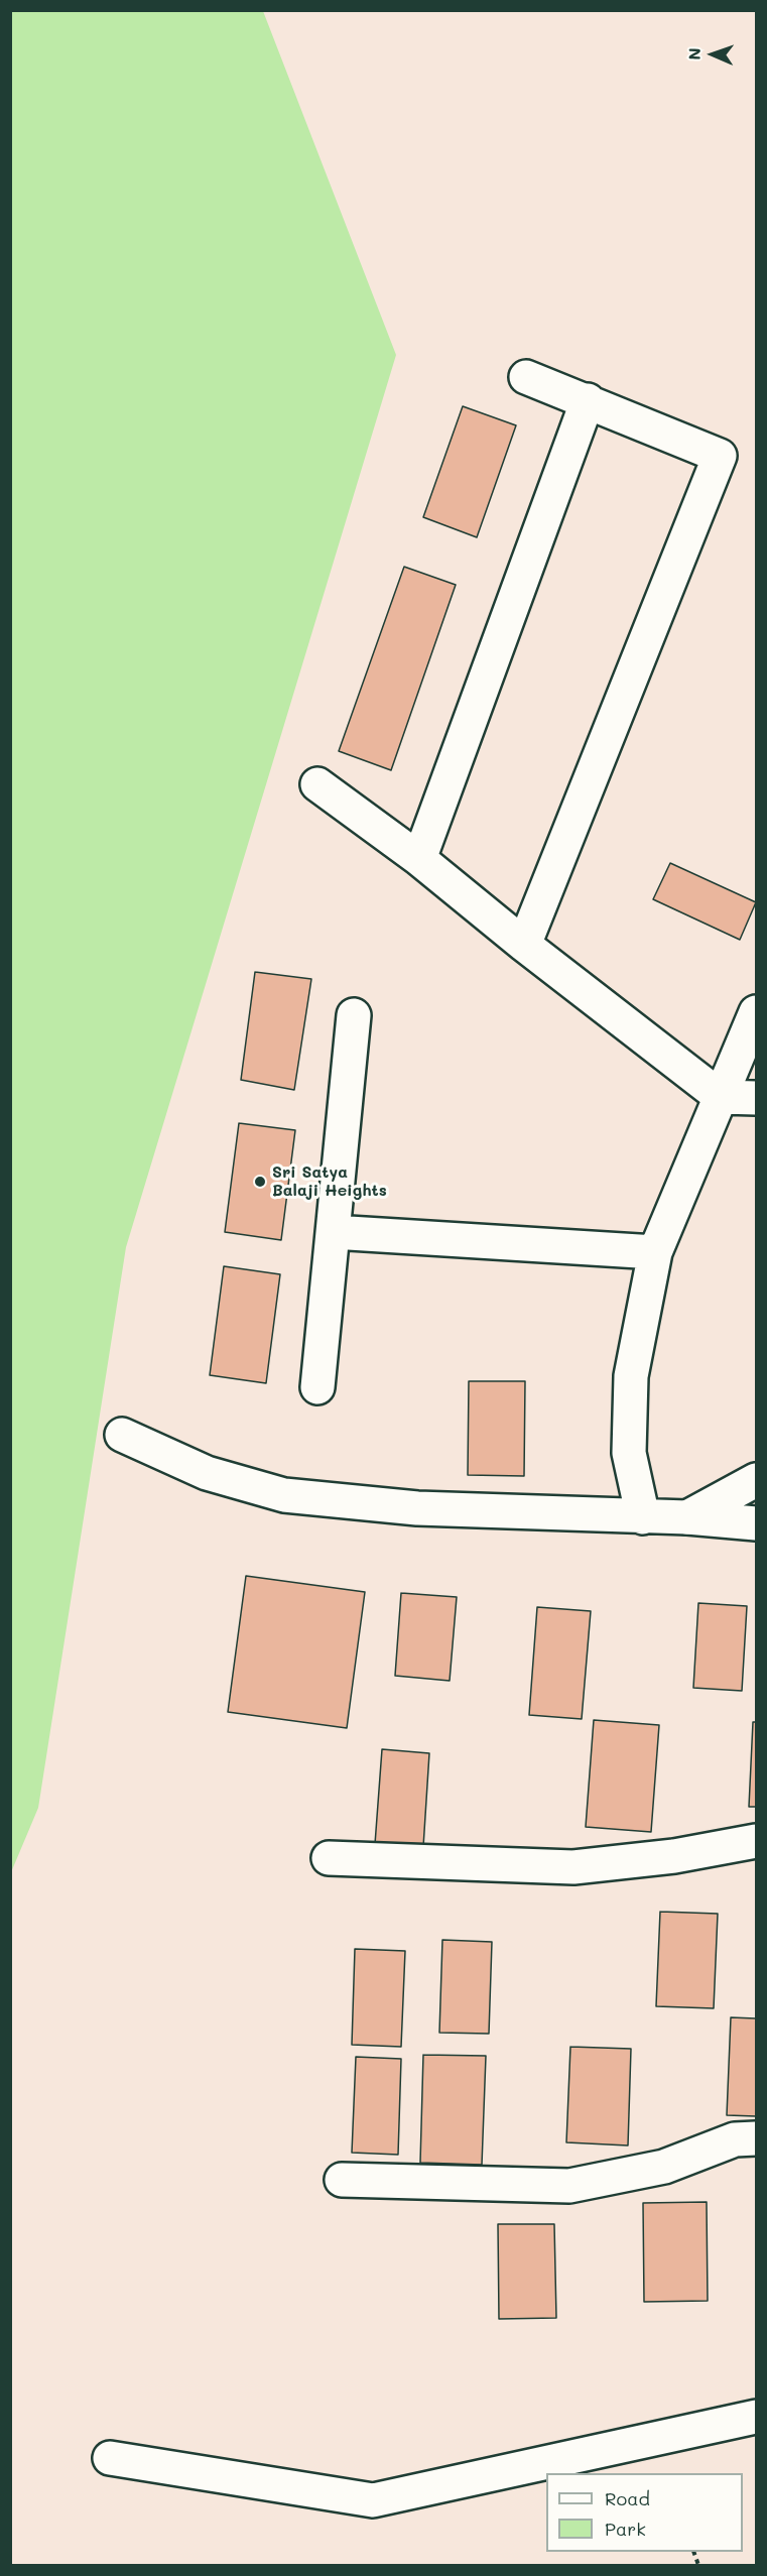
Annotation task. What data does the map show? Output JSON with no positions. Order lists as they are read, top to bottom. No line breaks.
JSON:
{"places":["Sri Satya Balaji Heights"],"legend":["Road","Park"],"north":"left"}
